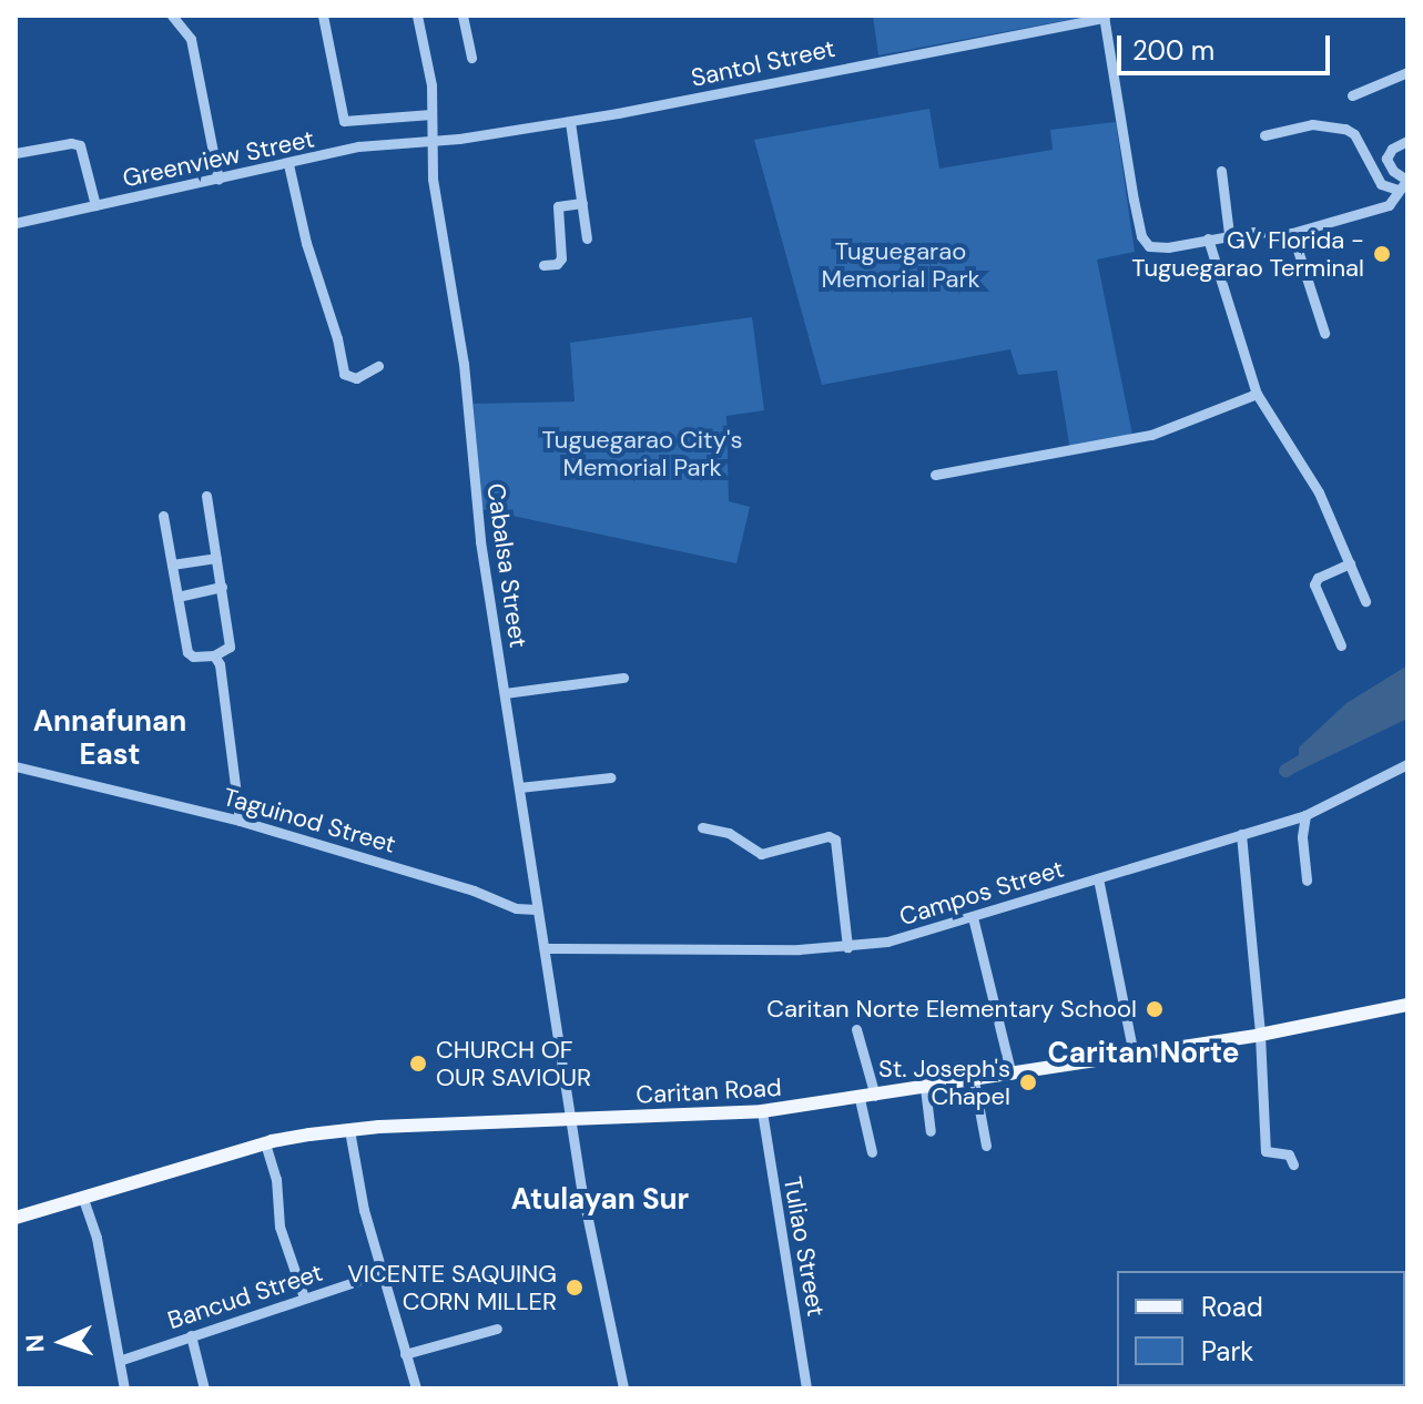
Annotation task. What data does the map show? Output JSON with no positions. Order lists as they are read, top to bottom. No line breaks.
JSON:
{"streets":{"main road":["Caritan Road"],"street":["Santol Street","Greenview Street","Cabalsa Street","Taguinod Street","Campos Street","Tuliao Street","Bancud Street"]},"crossings":[["Santol Street","Greenview Street"],["Santol Street","Cabalsa Street"],["Greenview Street","Cabalsa Street"],["Cabalsa Street","Taguinod Street"],["Cabalsa Street","Campos Street"],["Cabalsa Street","Caritan Road"],["Caritan Road","Tuliao Street"]],"districts":["Annafunan East","Caritan Norte","Atulayan Sur"],"parks":["Tuguegarao Memorial Park","Tuguegarao City's Memorial Park"],"places":["GV Florida - Tuguegarao Terminal","Caritan Norte Elementary School","CHURCH OF OUR SAVIOUR","St. Joseph's Chapel","VICENTE SAQUING CORN MILLER"],"legend":["Road","Park"],"scale_bar":"200 m","north":"left"}
